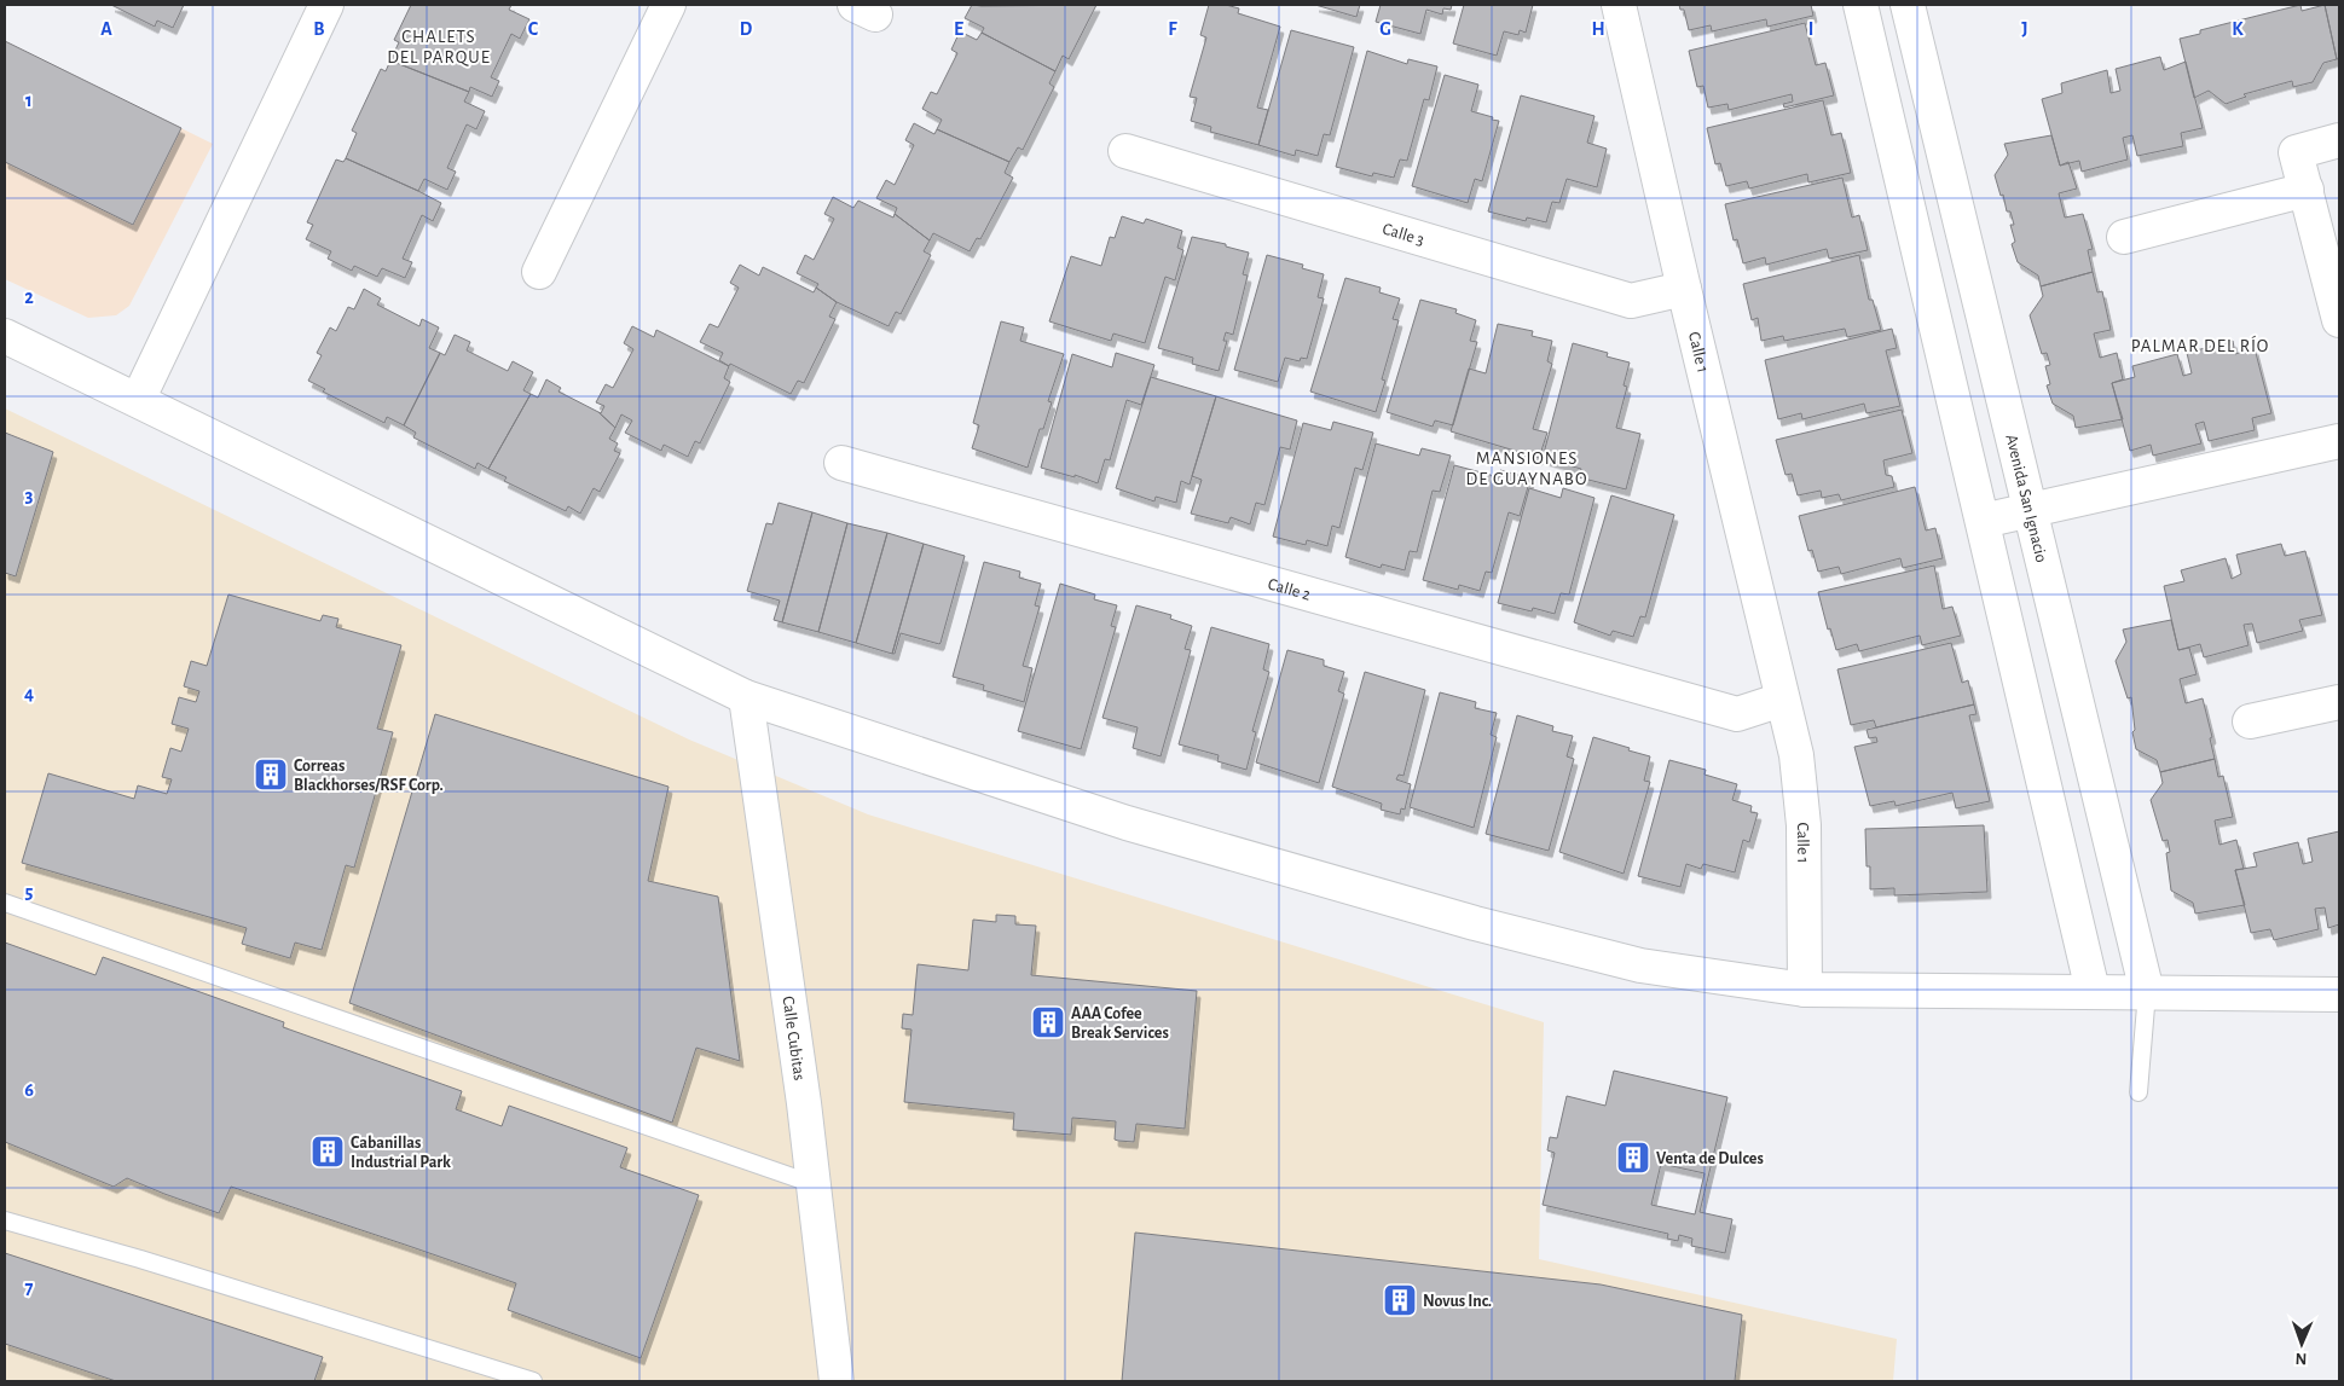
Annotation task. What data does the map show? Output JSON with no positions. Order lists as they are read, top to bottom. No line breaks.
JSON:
{"streets":{"street":["Calle 3","Calle 1","Avenida San Ignacio","Calle 2","Calle Cubitas"]},"crossings":[["Calle 3","Calle 1"],["Calle 1","Calle 2"]],"districts":["CHALETS DEL PARQUE","PALMAR DEL RÍO","MANSIONES DE GUAYNABO"],"places":{"building":["Correas Blackhorses/RSF Corp.","AAA Cofee Break Services","Cabanillas Industrial Park","Venta de Dulces","Novus Inc."]},"north":"bottom","grid":{"columns":["A","B","C","D","E","F","G","H","I","J","K"],"rows":["1","2","3","4","5","6","7"]}}
